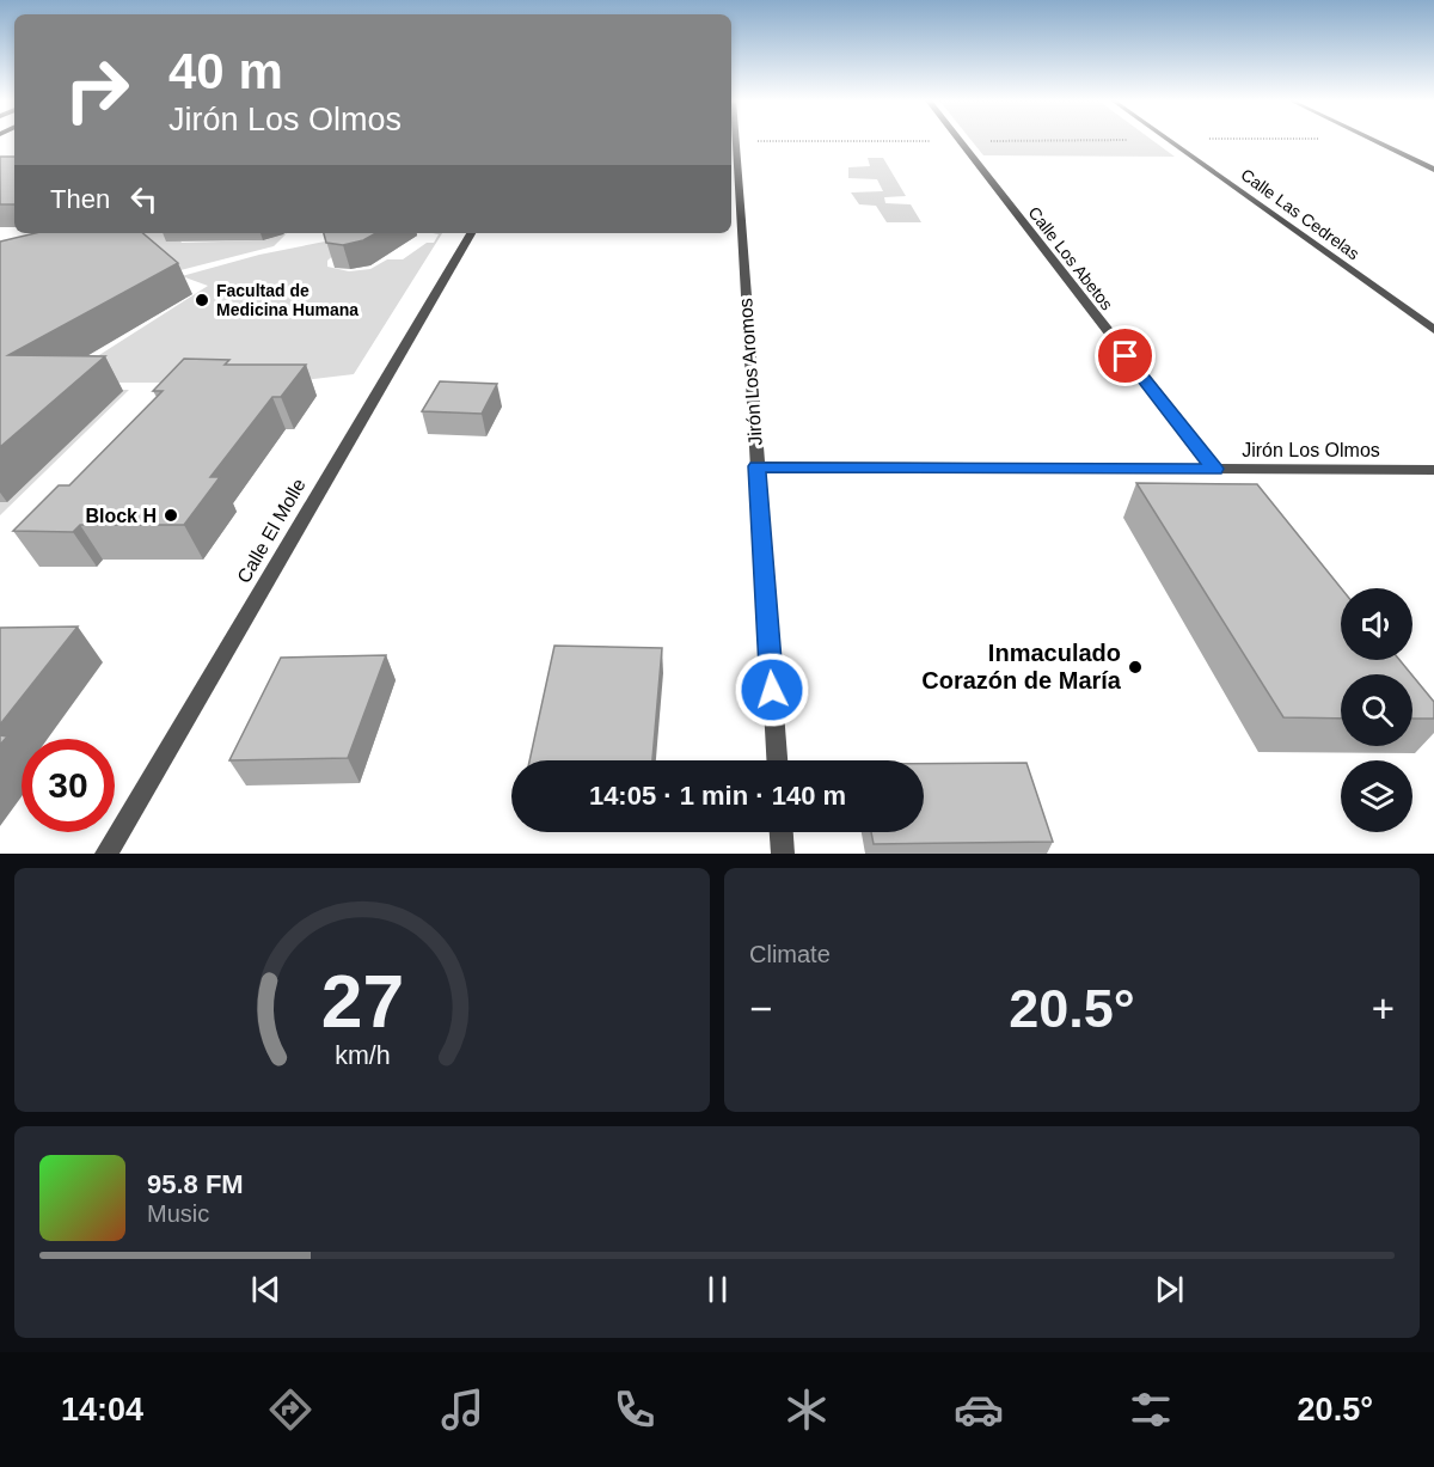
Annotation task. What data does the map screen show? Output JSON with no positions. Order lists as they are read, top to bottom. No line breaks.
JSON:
{"streets":{"street":["Calle Las Cedrelas","Calle Los Abetos","Jirón Los Aromos","Jirón Los Olmos","Calle El Molle"]},"crossings":[["Calle Los Abetos","Jirón Los Olmos"],["Jirón Los Aromos","Jirón Los Olmos"]],"places":["Facultad de Medicina Humana","Block H","Inmaculado Corazón de María"],"page":{"turn":["40 m","Jirón Los Olmos"],"then":"Then","limit":"30","trip":"14:05 · 1 min · 140 m","tile":"Climate","heat":["−","20.5°","+"],"song":["95.8 FM","Music"],"tabs":["14:04","20.5°"],"gauge":["27","km/h"]}}
